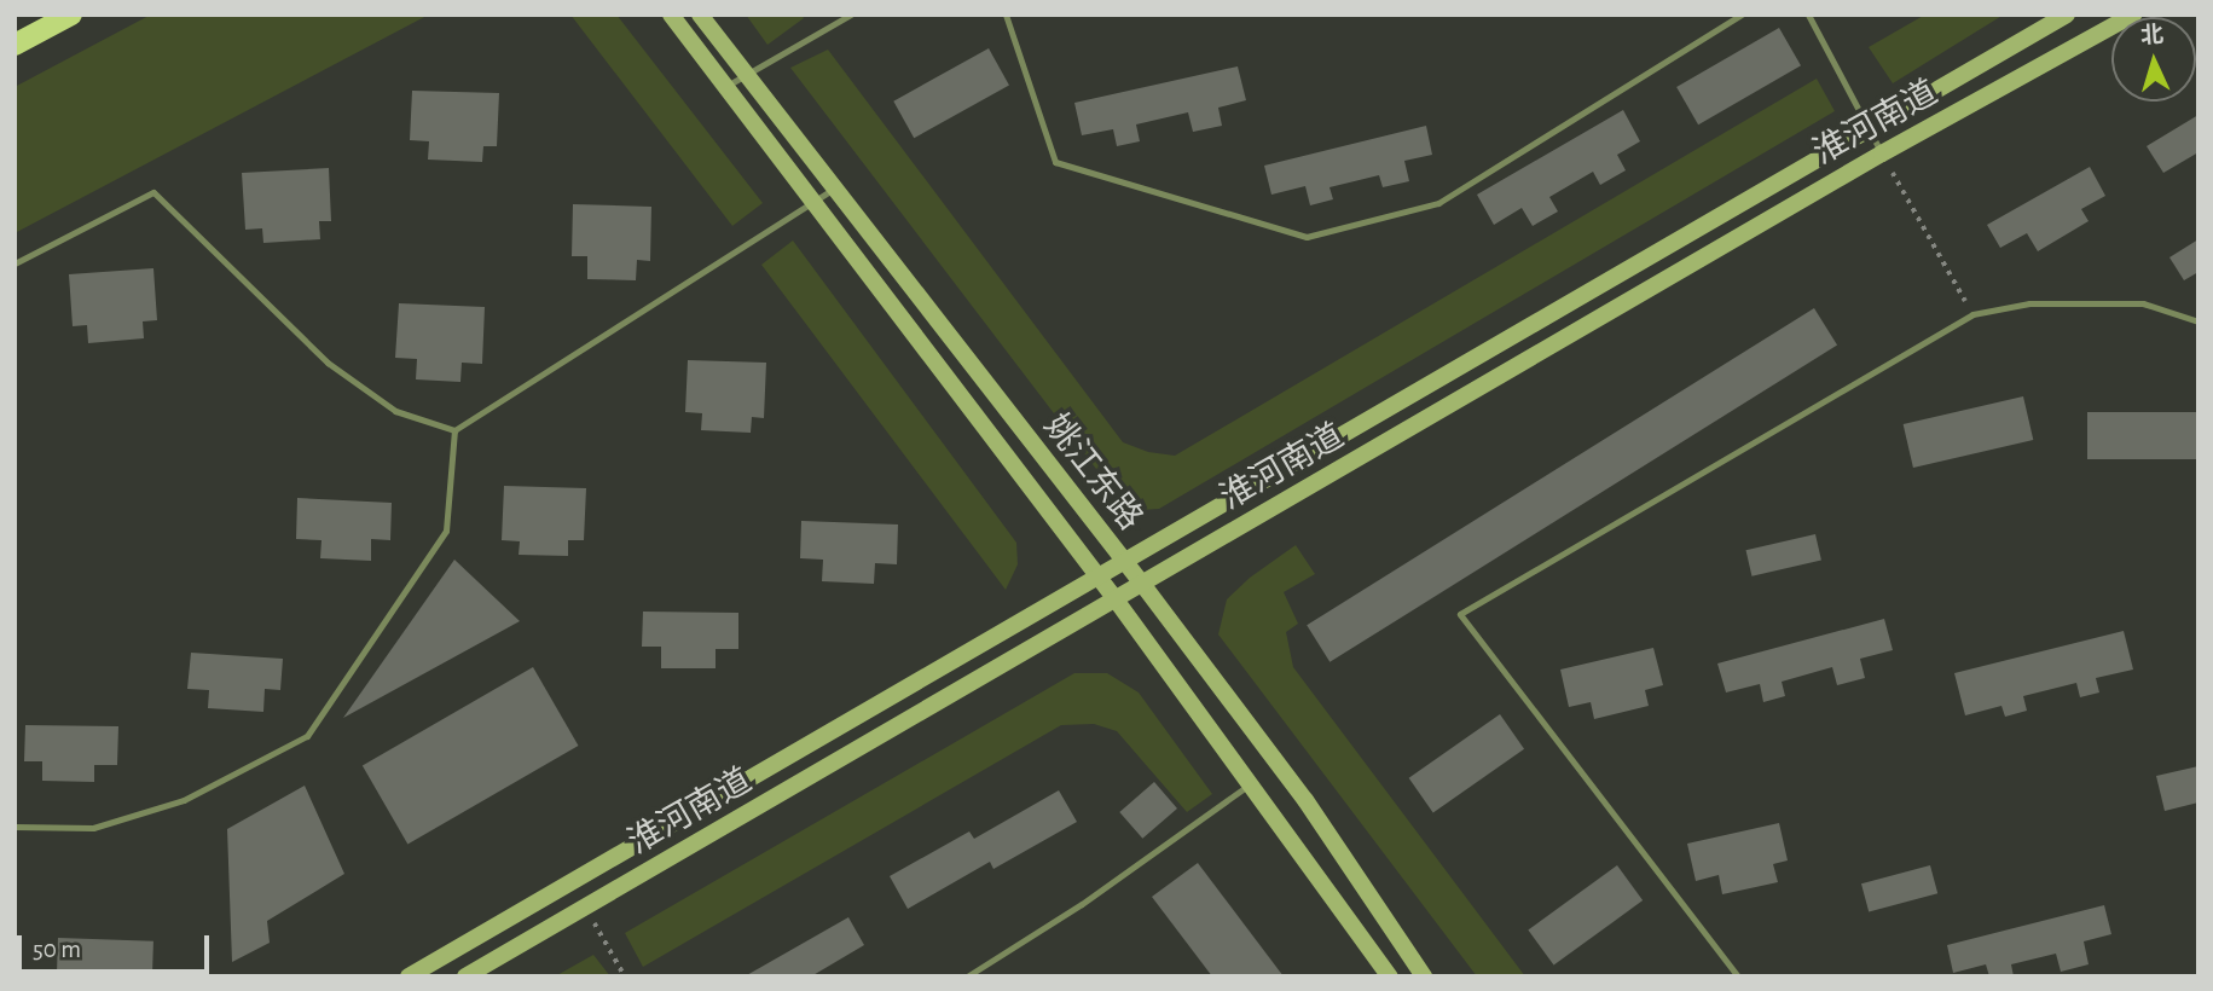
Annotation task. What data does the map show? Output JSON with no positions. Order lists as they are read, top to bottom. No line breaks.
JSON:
{"streets":{"street":["淮河南道","姚江东路"]},"crossings":[["淮河南道","姚江东路"]],"scale_bar":"50 m","north":"top"}
